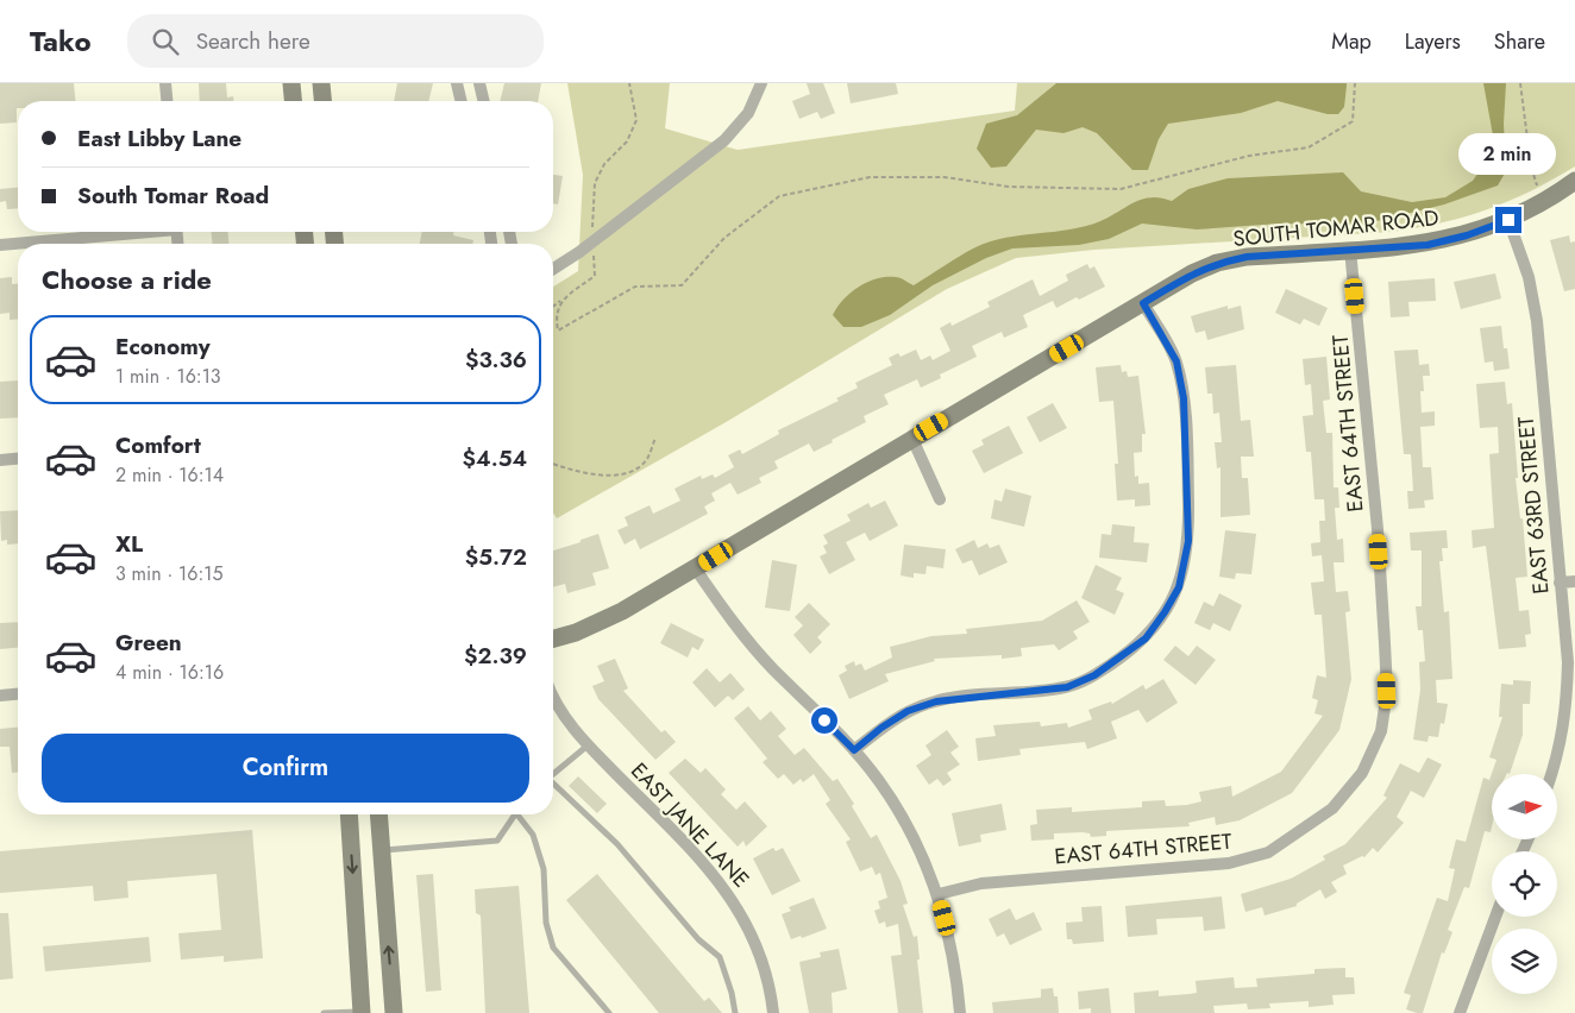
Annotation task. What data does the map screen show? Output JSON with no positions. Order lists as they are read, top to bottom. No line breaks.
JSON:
{"streets":{"street":["SOUTH TOMAR ROAD","EAST 64TH STREET","EAST 63RD STREET","EAST JANE LANE"]},"crossings":[["SOUTH TOMAR ROAD","EAST 64TH STREET"],["SOUTH TOMAR ROAD","EAST 63RD STREET"]],"north":"right","page":{"header":"Tako","search":"Search here","nav":["Map","Layers","Share"],"banner":["East Libby Lane","South Tomar Road"],"bubble":"2 min","heading":"Choose a ride","list":[{"name":"Economy","note":"1 min · 16:13","value":"$3.36"},{"name":"Comfort","note":"2 min · 16:14","value":"$4.54"},{"name":"XL","note":"3 min · 16:15","value":"$5.72"},{"name":"Green","note":"4 min · 16:16","value":"$2.39"}],"buttons":"Confirm"}}
